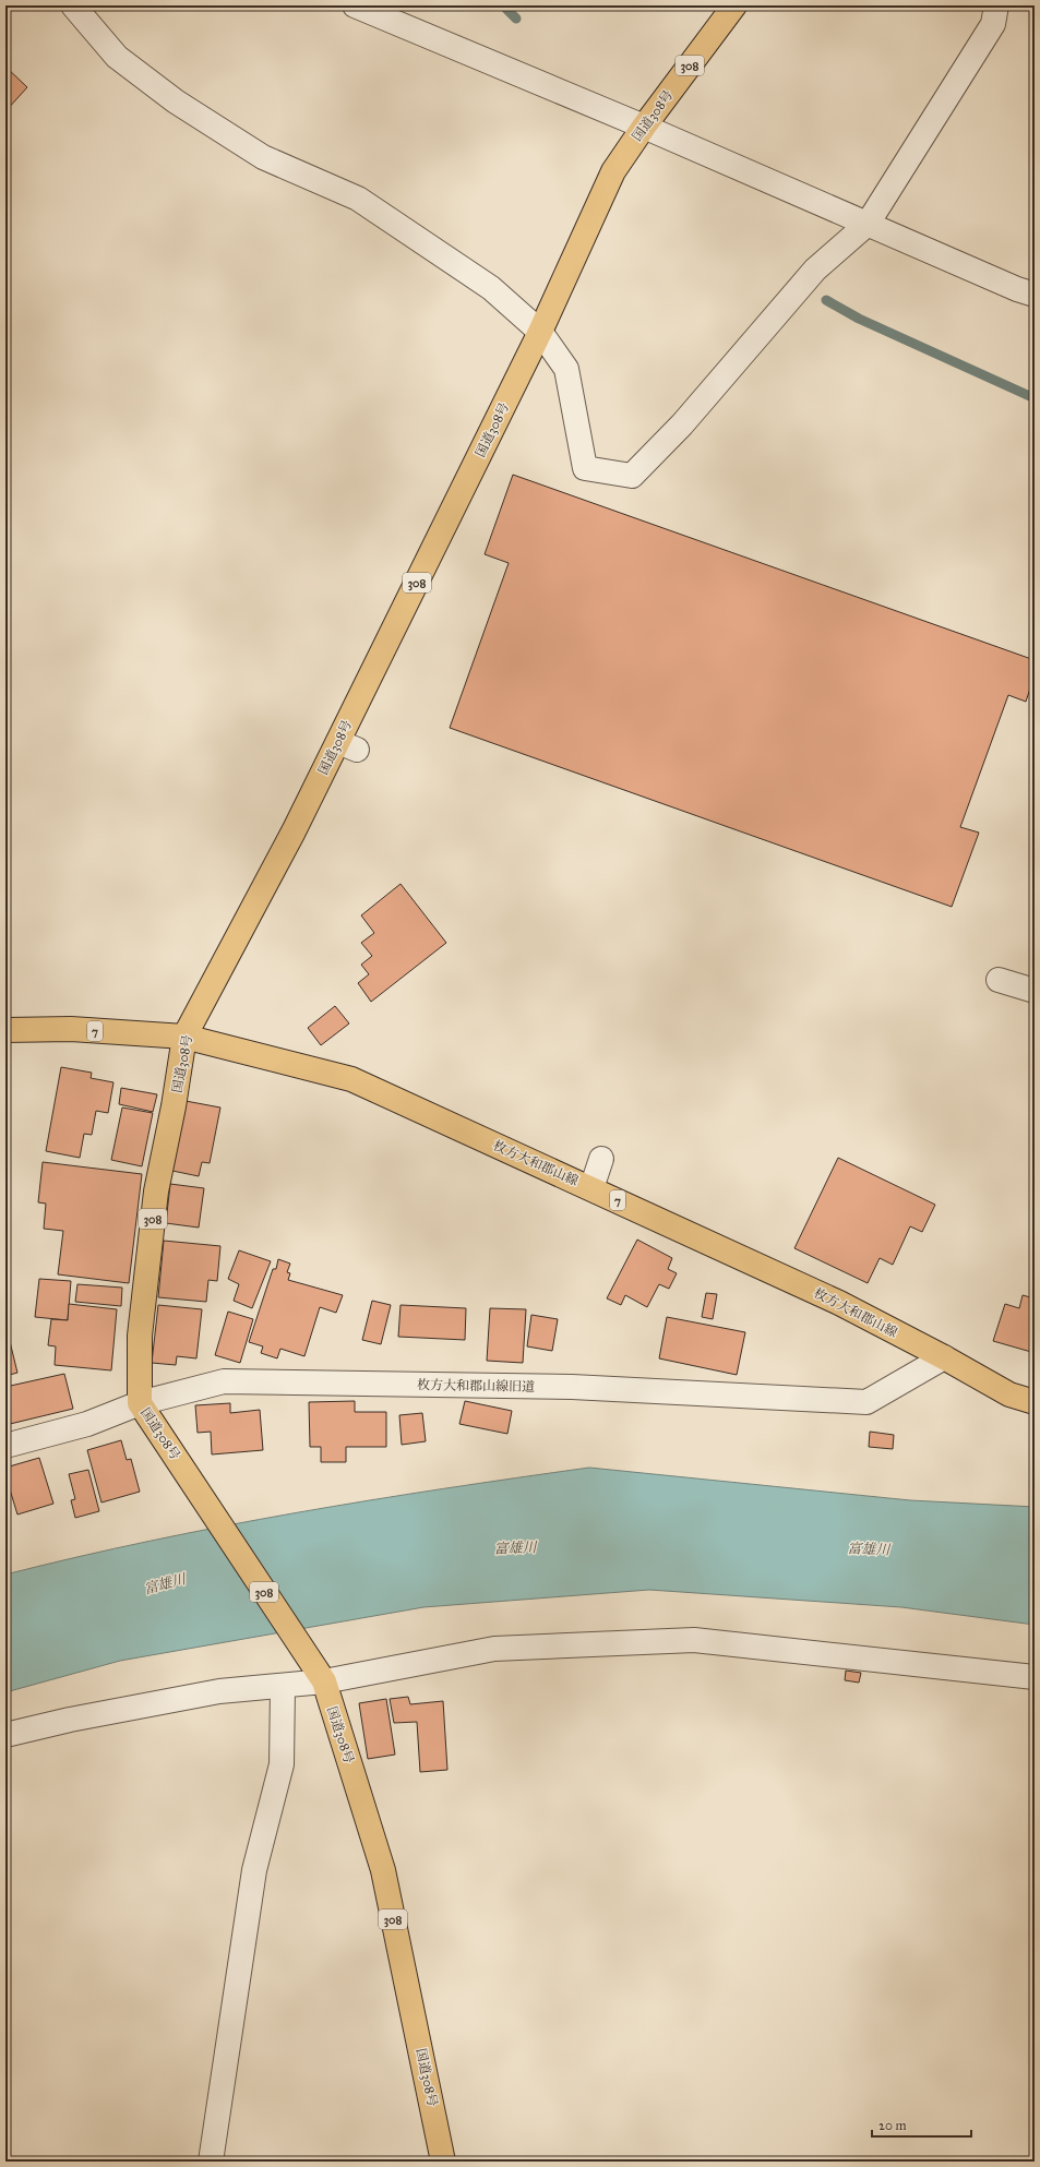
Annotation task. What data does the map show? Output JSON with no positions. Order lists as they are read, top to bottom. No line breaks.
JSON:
{"streets":{"main road":["308","国道308号","7","枚方大和郡山線"],"street":["枚方大和郡山線旧道"]},"crossings":[["国道308号","枚方大和郡山線"],["国道308号","枚方大和郡山線旧道"],["枚方大和郡山線","枚方大和郡山線旧道"]],"water":["富雄川"],"scale_bar":"20 m"}
